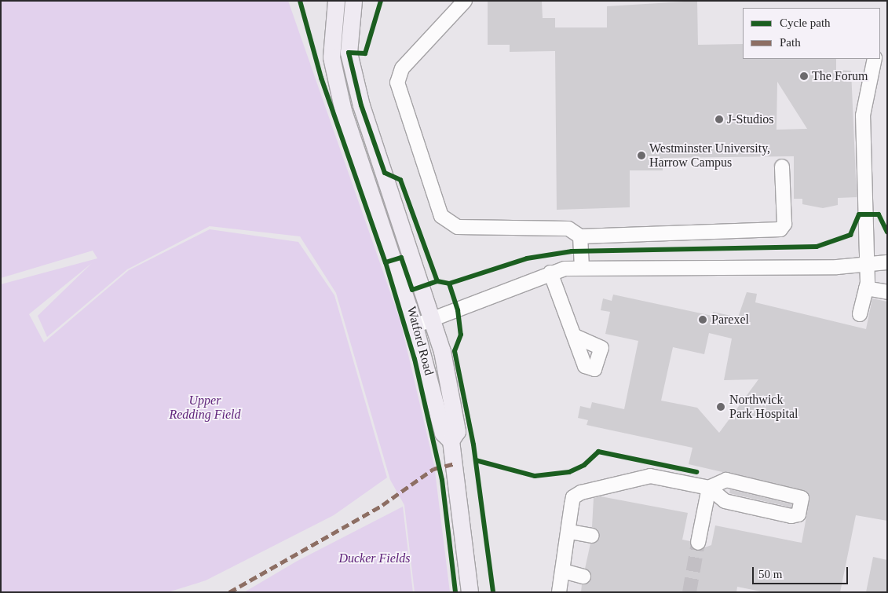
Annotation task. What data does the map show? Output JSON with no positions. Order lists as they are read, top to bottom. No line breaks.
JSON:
{"streets":{"main road":["Watford Road"]},"parks":["Upper Redding Field","Ducker Fields"],"places":["The Forum","J-Studios","Westminster University, Harrow Campus","Parexel","Northwick Park Hospital"],"legend":["Cycle path","Path"],"scale_bar":"50 m"}
